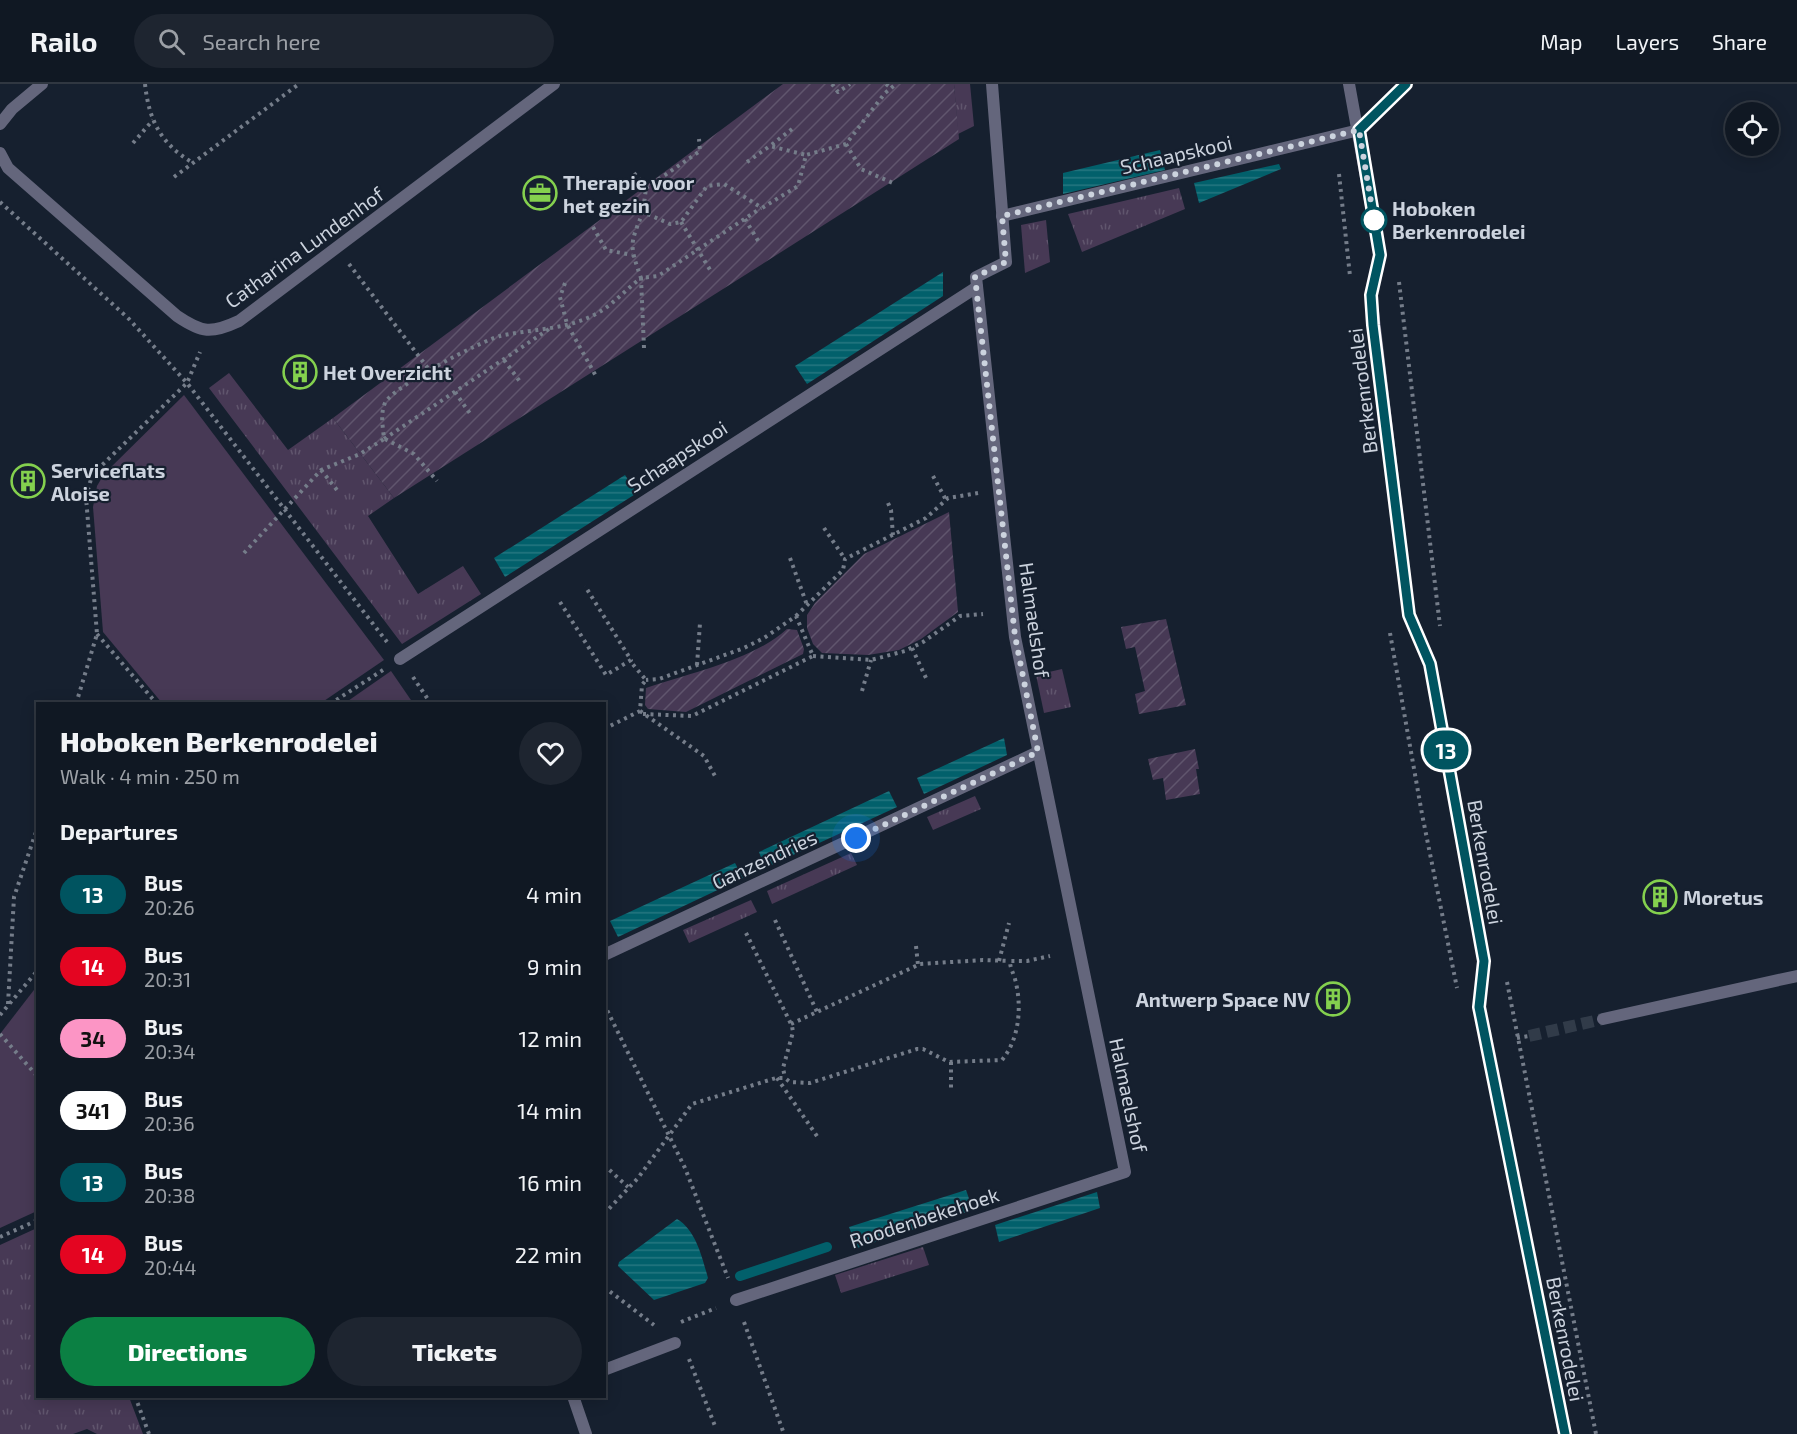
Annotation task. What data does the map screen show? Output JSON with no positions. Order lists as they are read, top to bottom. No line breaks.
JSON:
{"streets":{"street":["Schaapskooi","Catharina Lundenhof","Berkenrodelei","Halmaelshof","Ganzendries","Roodenbekehoek"]},"crossings":[["Schaapskooi","Berkenrodelei"],["Schaapskooi","Halmaelshof"],["Halmaelshof","Ganzendries"],["Halmaelshof","Roodenbekehoek"]],"places":{"office":["Therapie voor het gezin"],"other":["Hoboken Berkenrodelei"],"building":["Het Overzicht","Serviceflats Aloise","Moretus","Antwerp Space NV"]},"lines":["bus line 13"],"page":{"header":"Railo","search":"Search here","nav":["Map","Layers","Share"],"on_map":"13","heading":[["Hoboken Berkenrodelei","Walk · 4 min · 250 m"],"Departures"],"list":[{"mark":"13","name":"Bus","note":"20:26","value":"4 min"},{"mark":"14","name":"Bus","note":"20:31","value":"9 min"},{"mark":"34","name":"Bus","note":"20:34","value":"12 min"},{"mark":"341","name":"Bus","note":"20:36","value":"14 min"},{"mark":"13","name":"Bus","note":"20:38","value":"16 min"},{"mark":"14","name":"Bus","note":"20:44","value":"22 min"}],"buttons":["Directions","Tickets"]}}
